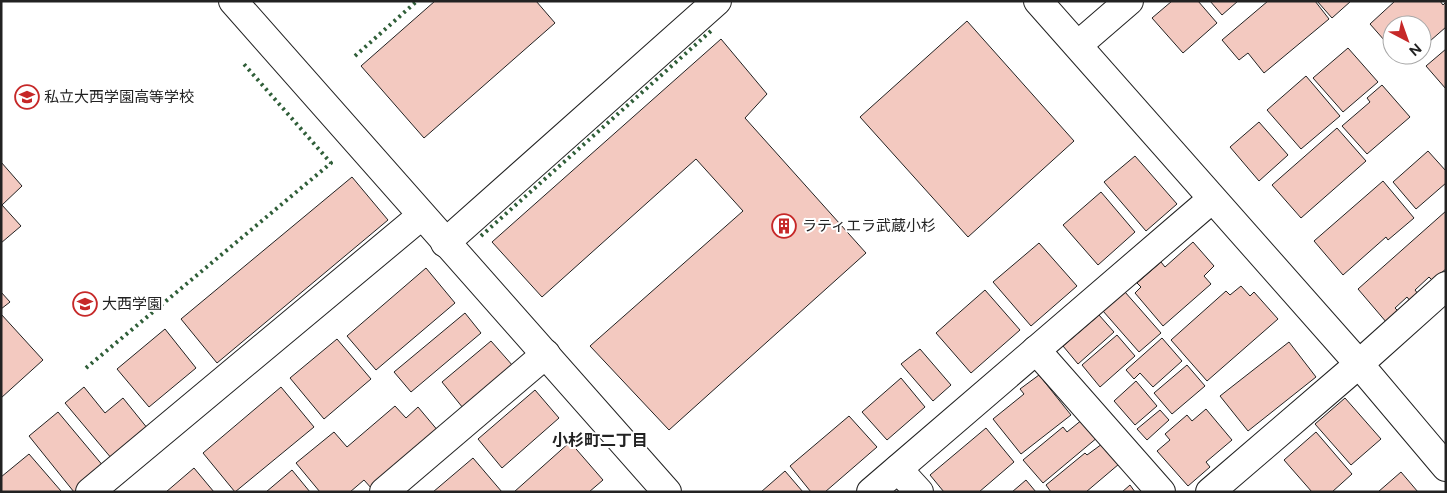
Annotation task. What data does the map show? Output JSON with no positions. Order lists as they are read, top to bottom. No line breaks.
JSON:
{"districts":["小杉町二丁目"],"places":{"school or university":["私立大西学園高等学校","大西学園"],"building":["ラティエラ武蔵小杉"]},"north":"bottom right"}
